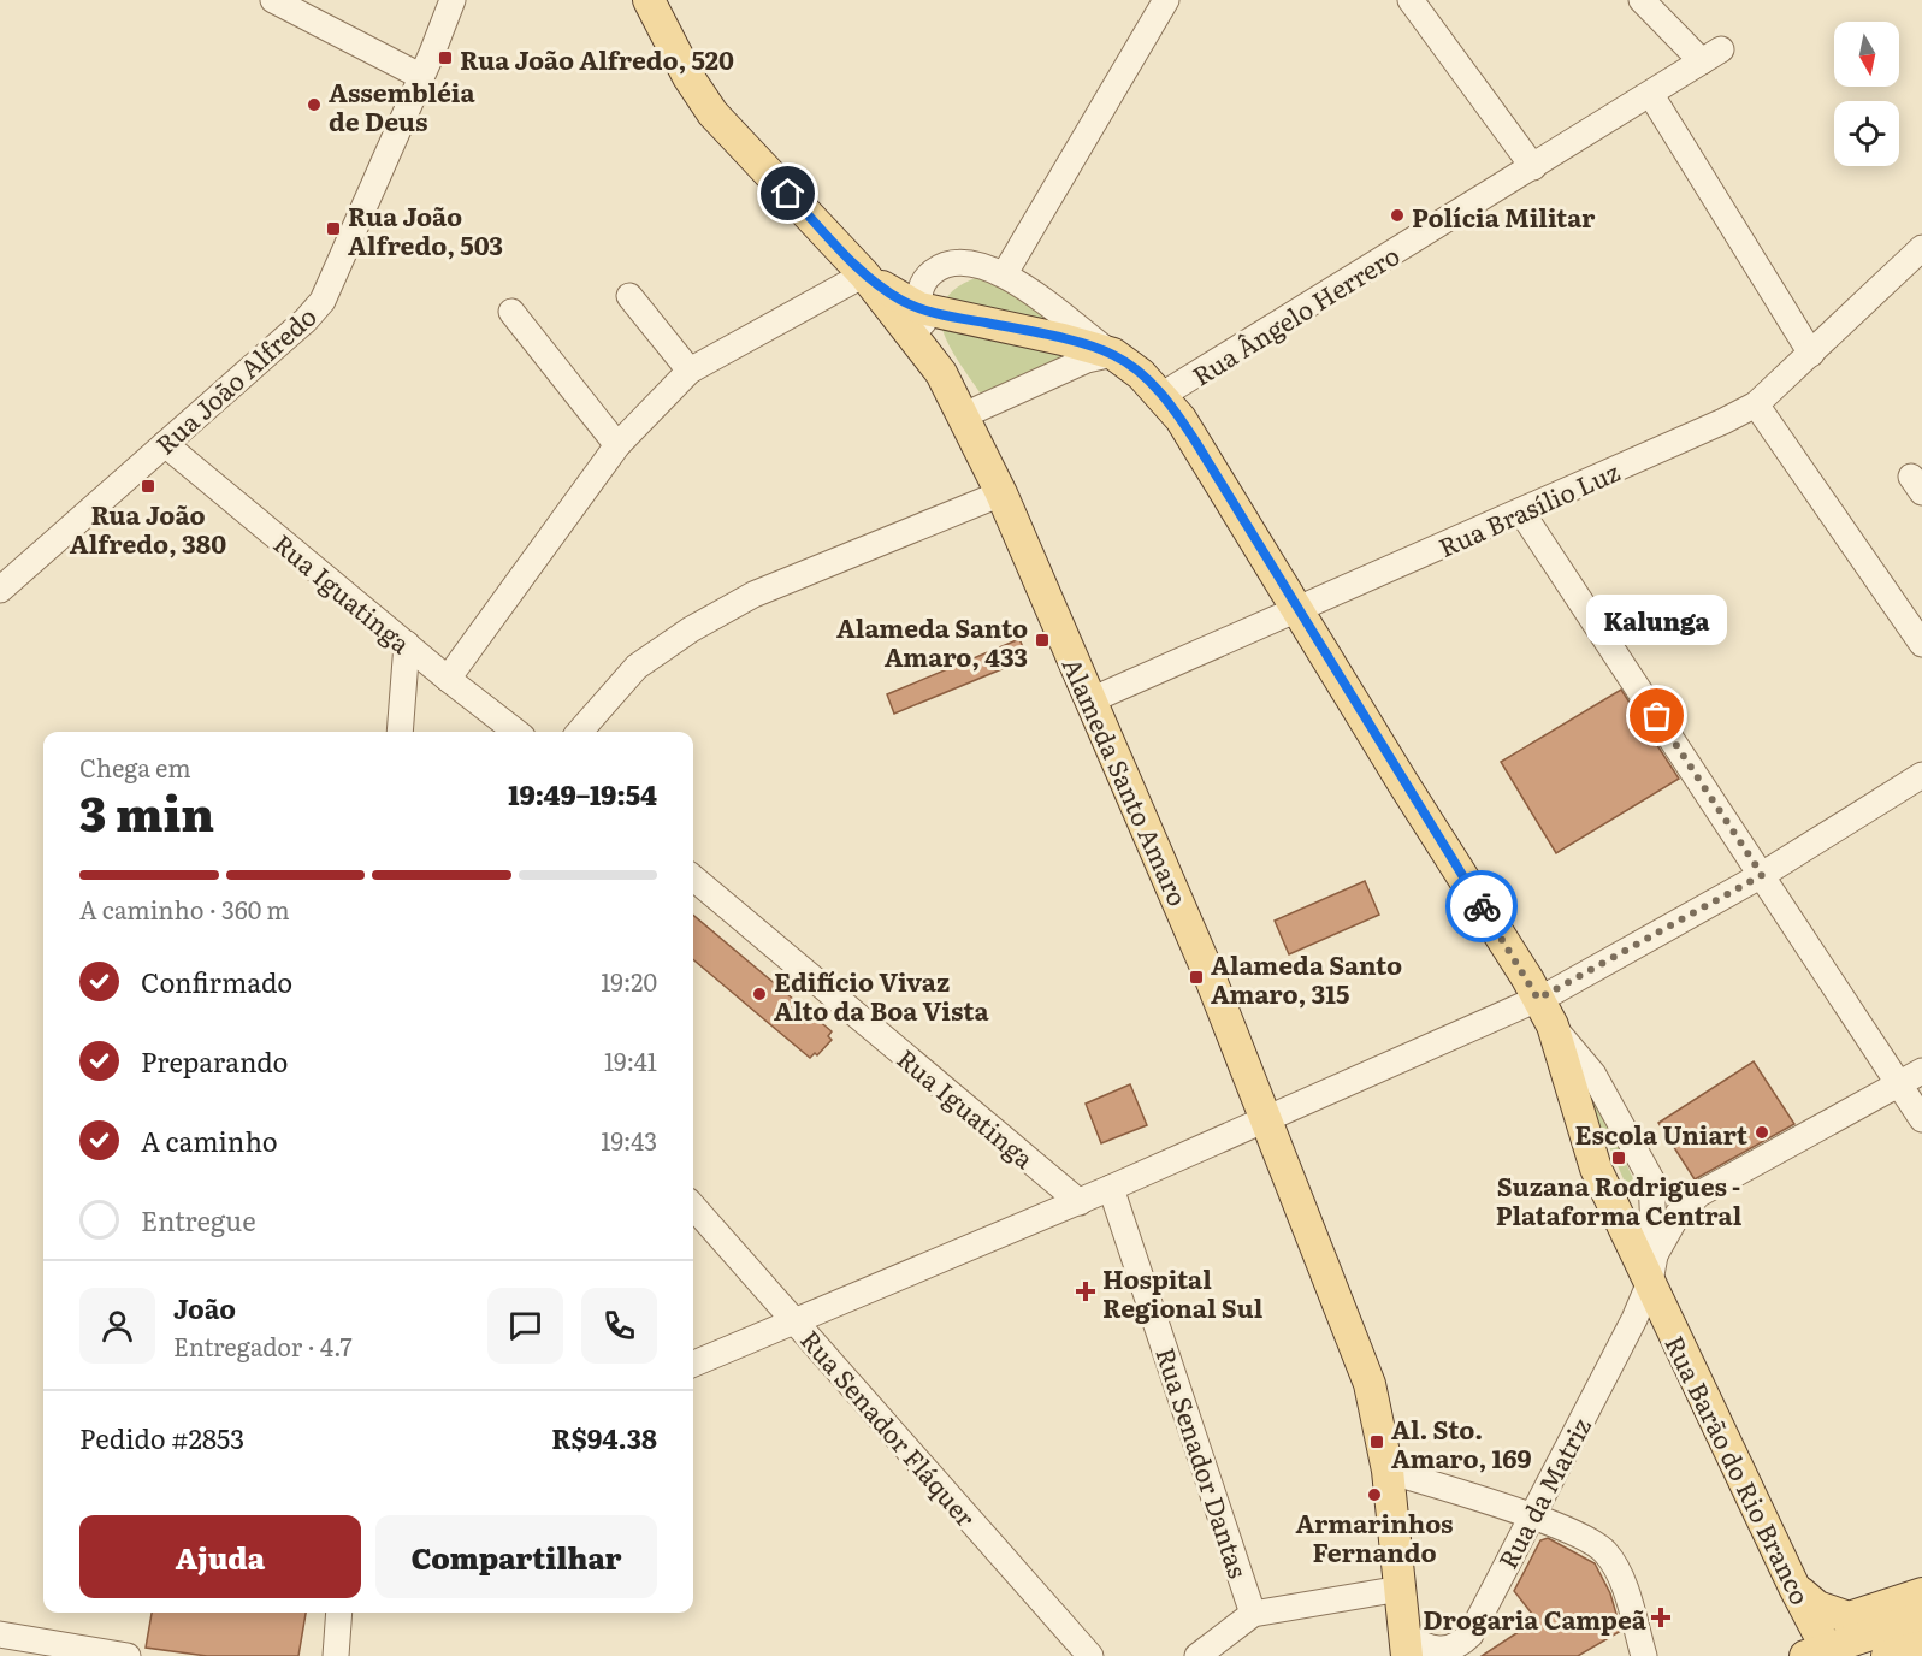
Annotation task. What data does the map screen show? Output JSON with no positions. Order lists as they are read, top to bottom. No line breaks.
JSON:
{"streets":{"main road":["Alameda Santo Amaro","Rua Barão do Rio Branco"],"street":["Rua Ângelo Herrero","Rua João Alfredo","Rua Brasílio Luz","Rua Iguatinga","Rua Senador Fláquer","Rua Senador Dantas","Rua da Matriz"]},"crossings":[["Rua Ângelo Herrero","Rua Barão do Rio Branco"],["Rua João Alfredo","Rua Iguatinga"],["Rua Brasílio Luz","Alameda Santo Amaro"],["Rua Brasílio Luz","Rua Barão do Rio Branco"],["Alameda Santo Amaro","Rua da Matriz"],["Rua Barão do Rio Branco","Rua da Matriz"]],"places":{"transit":["Rua João Alfredo, 520","Rua João Alfredo, 503","Rua João Alfredo, 380","Alameda Santo Amaro, 433","Alameda Santo Amaro, 315","Suzana Rodrigues - Plataforma Central","Al. Sto. Amaro, 169"],"other":["Assembléia de Deus","Polícia Militar","Kalunga","Edifício Vivaz Alto da Boa Vista","Escola Uniart","Armarinhos Fernando"],"health":["Hospital Regional Sul","Drogaria Campeã"]},"north":"bottom","page":{"bubble":"Kalunga","heading":["3 min","Chega em","19:49–19:54"],"panel":["João","Entregador · 4.7","Pedido #2853","R$94.38"],"bar":"A caminho · 360 m","list":[["Confirmado","19:20"],["Preparando","19:41"],["A caminho","19:43"],"Entregue"],"buttons":["Ajuda","Compartilhar"]}}
